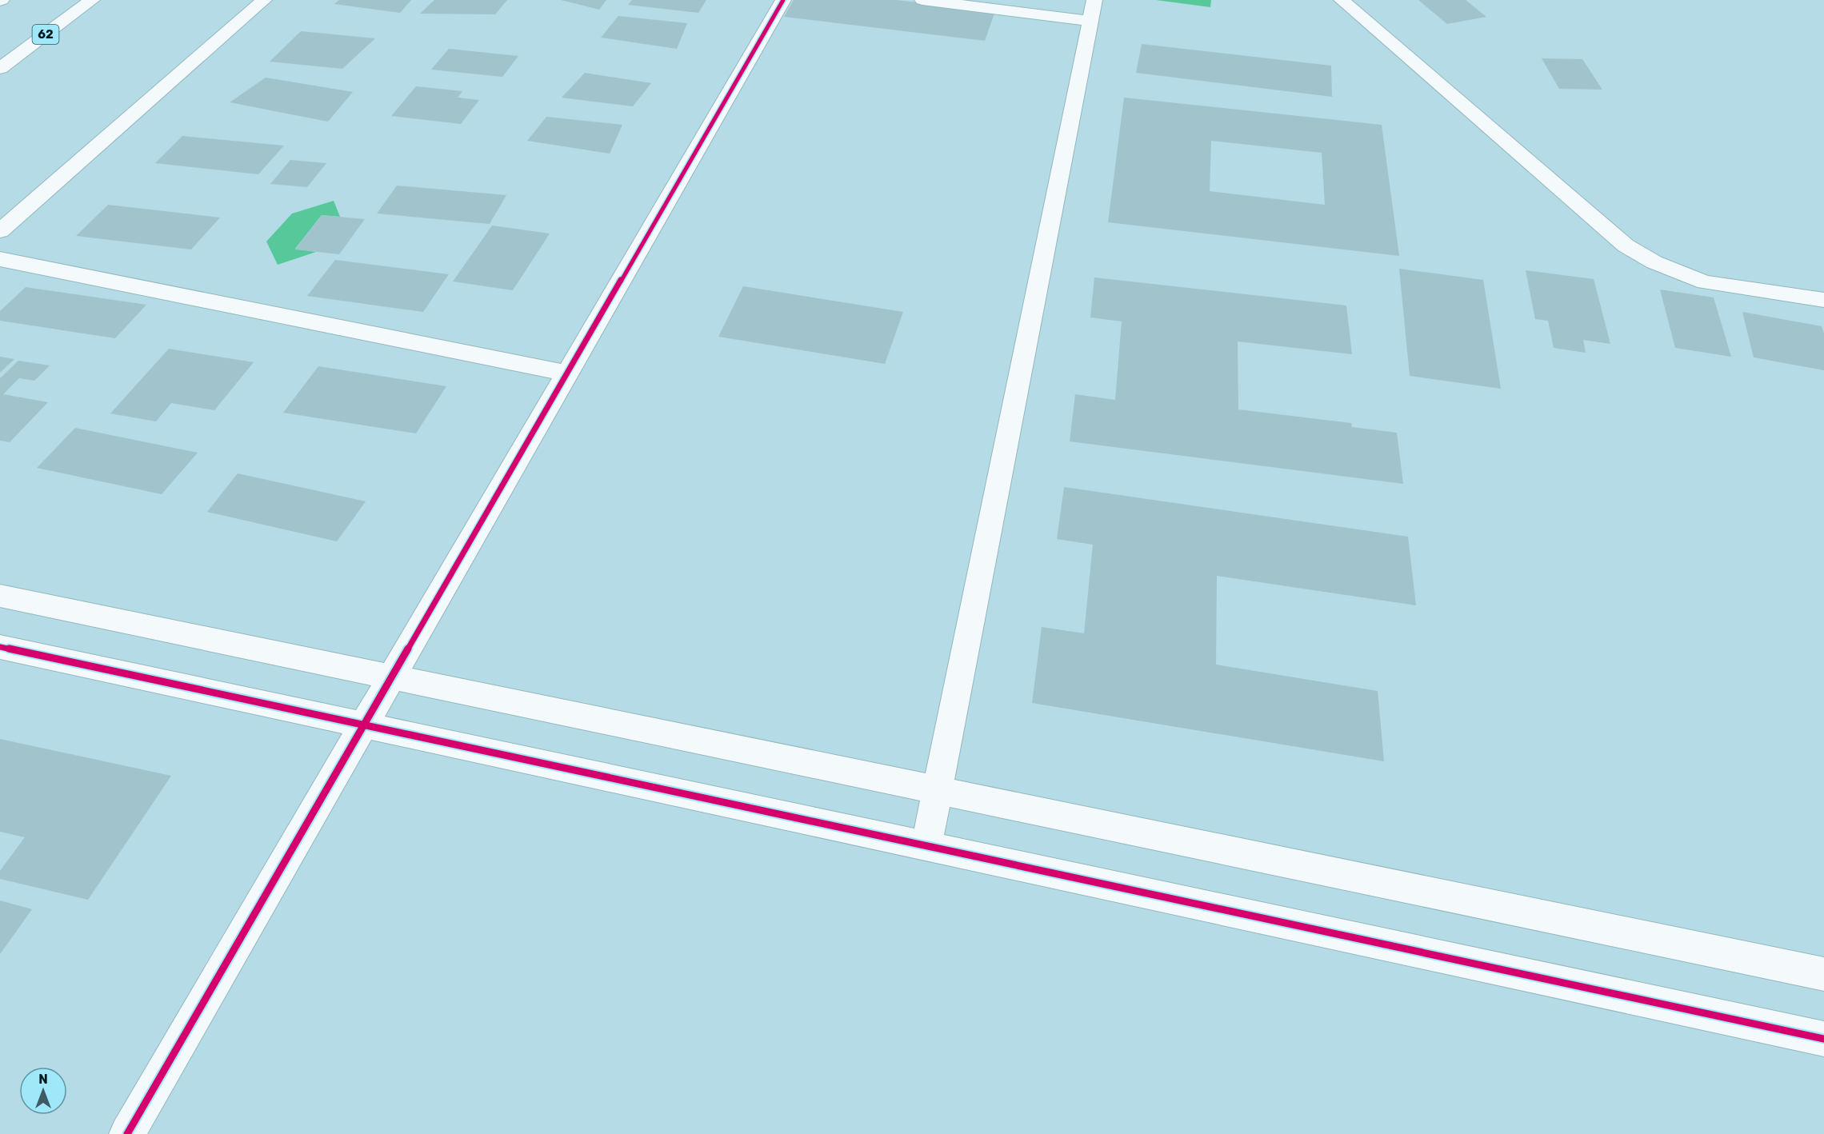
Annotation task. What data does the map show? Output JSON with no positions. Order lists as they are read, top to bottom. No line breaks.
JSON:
{"streets":{"main road":["62"]},"north":"top"}
